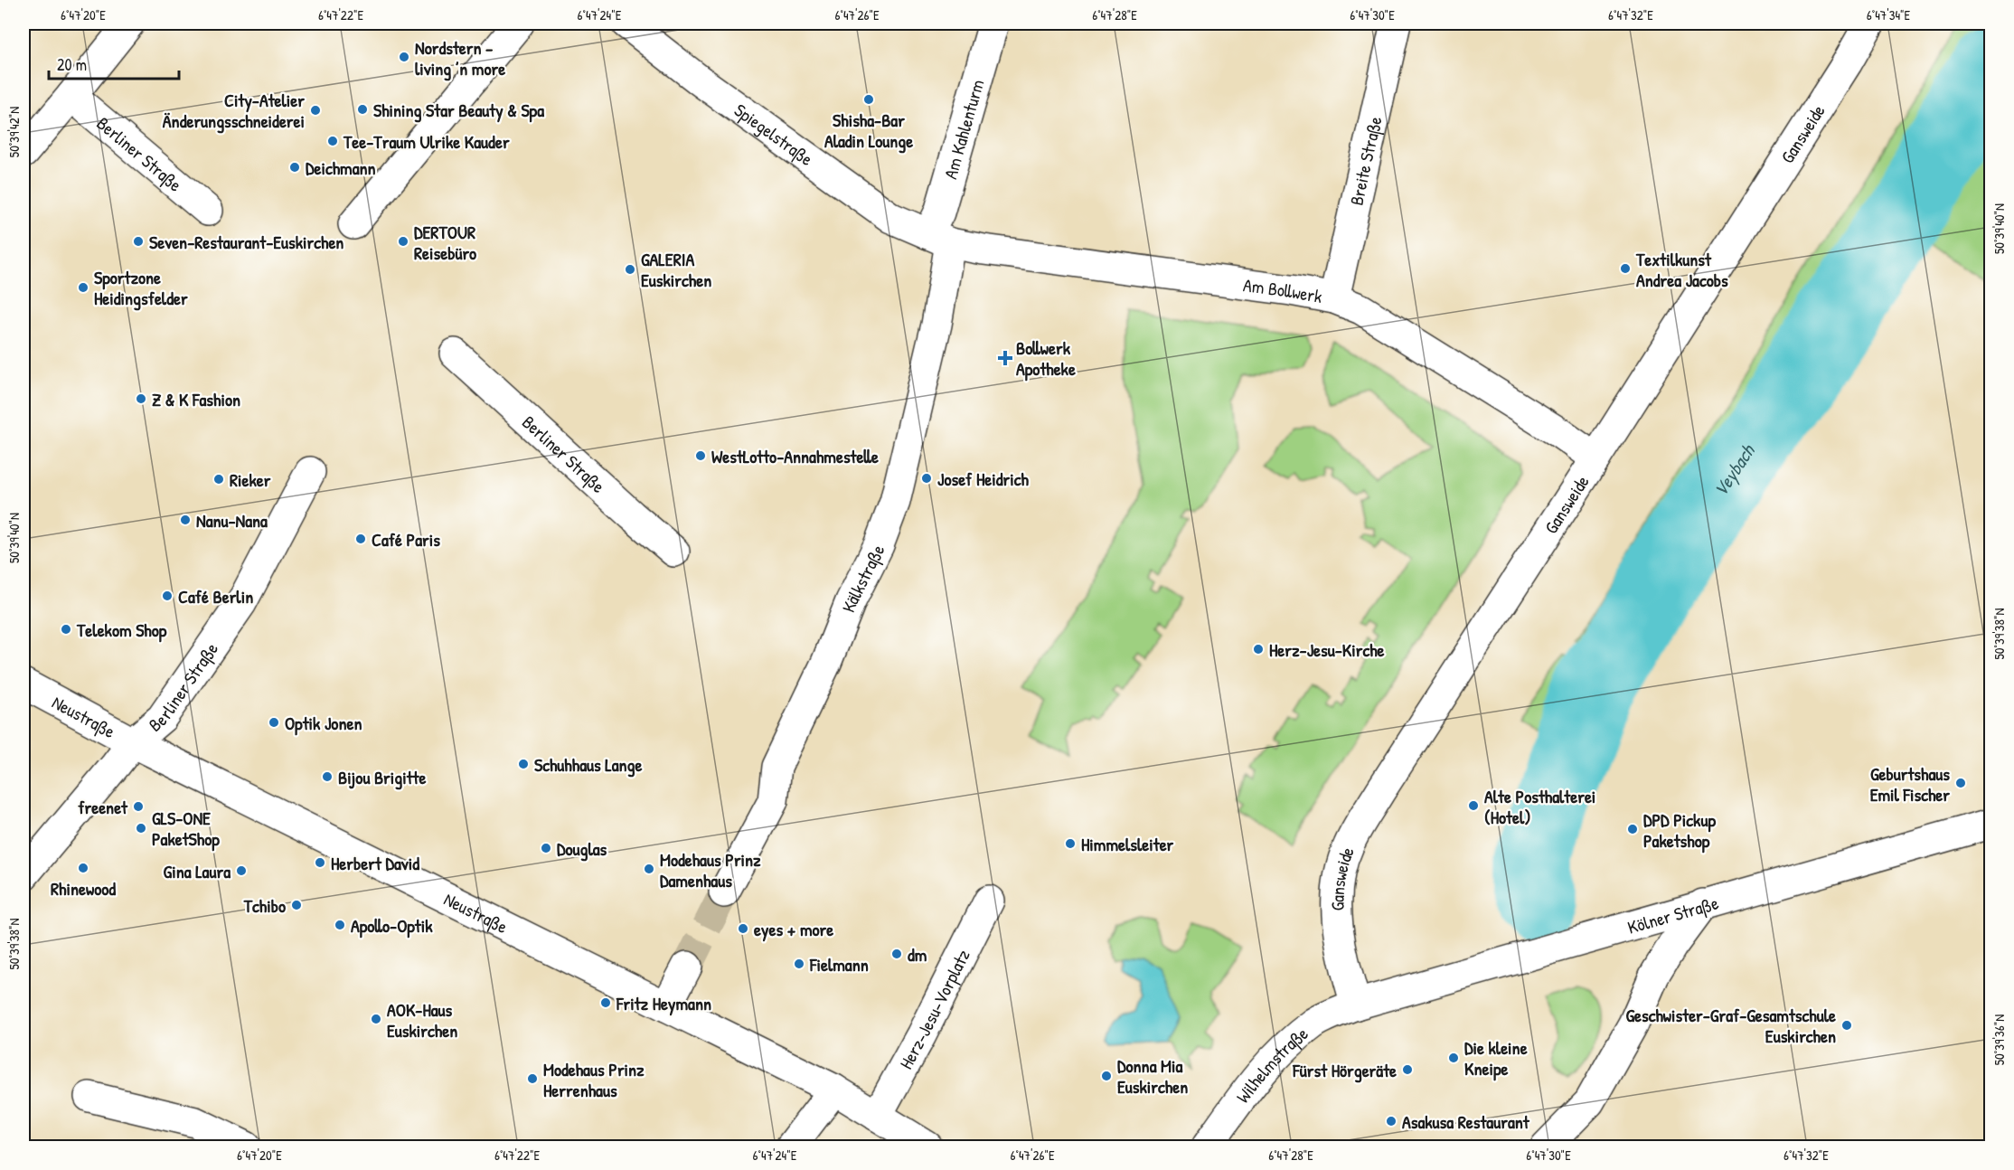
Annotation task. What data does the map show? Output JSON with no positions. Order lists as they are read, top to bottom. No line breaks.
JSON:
{"streets":{"street":["Am Kahlenturm","Gansweide","Spiegelstraße","Berliner Straße","Breite Straße","Am Bollwerk","Kälkstraße","Neustraße","Kölner Straße","Herz-Jesu-Vorplatz","Wilhelmstraße"]},"crossings":[["Am Kahlenturm","Spiegelstraße"],["Am Kahlenturm","Am Bollwerk"],["Am Kahlenturm","Kälkstraße"],["Gansweide","Am Bollwerk"],["Gansweide","Kölner Straße"],["Gansweide","Wilhelmstraße"],["Spiegelstraße","Am Bollwerk"],["Spiegelstraße","Kälkstraße"],["Berliner Straße","Neustraße"],["Breite Straße","Am Bollwerk"],["Am Bollwerk","Kälkstraße"],["Neustraße","Herz-Jesu-Vorplatz"],["Kölner Straße","Wilhelmstraße"]],"water":["Veybach"],"places":{"other":["Nordstern – living ’n more","Shisha-Bar Aladin Lounge","Shining Star Beauty & Spa","City-Atelier Änderungsschneiderei","Tee-Traum Ulrike Kauder","Deichmann","Seven-Restaurant-Euskirchen","DERTOUR Reisebüro","Textilkunst Andrea Jacobs","GALERIA Euskirchen","Sportzone Heidingsfelder","Z & K Fashion","WestLotto-Annahmestelle","Josef Heidrich","Rieker","Nanu-Nana","Café Paris","Café Berlin","Telekom Shop","Herz-Jesu-Kirche","Optik Jonen","Schuhhaus Lange","Bijou Brigitte","Geburtshaus Emil Fischer","Alte Posthalterei (Hotel)","freenet","GLS-ONE PaketShop","DPD Pickup Paketshop","Himmelsleiter","Douglas","Herbert David","Rhinewood","Modehaus Prinz Damenhaus","Gina Laura","Tchibo","Apollo-Optik","eyes + more","dm","Fielmann","Fritz Heymann","AOK-Haus Euskirchen","Geschwister-Graf-Gesamtschule Euskirchen","Die kleine Kneipe","Fürst Hörgeräte","Donna Mia Euskirchen","Modehaus Prinz Herrenhaus","Asakusa Restaurant"],"health":["Bollwerk Apotheke"]},"scale_bar":"20 m","coordinates":["6°47'20\"E","6°47'22\"E","6°47'24\"E","6°47'26\"E","6°47'28\"E","6°47'30\"E","6°47'32\"E","6°47'34\"E","50°39'42\"N","50°39'40\"N","50°39'38\"N","50°39'36\"N"]}
